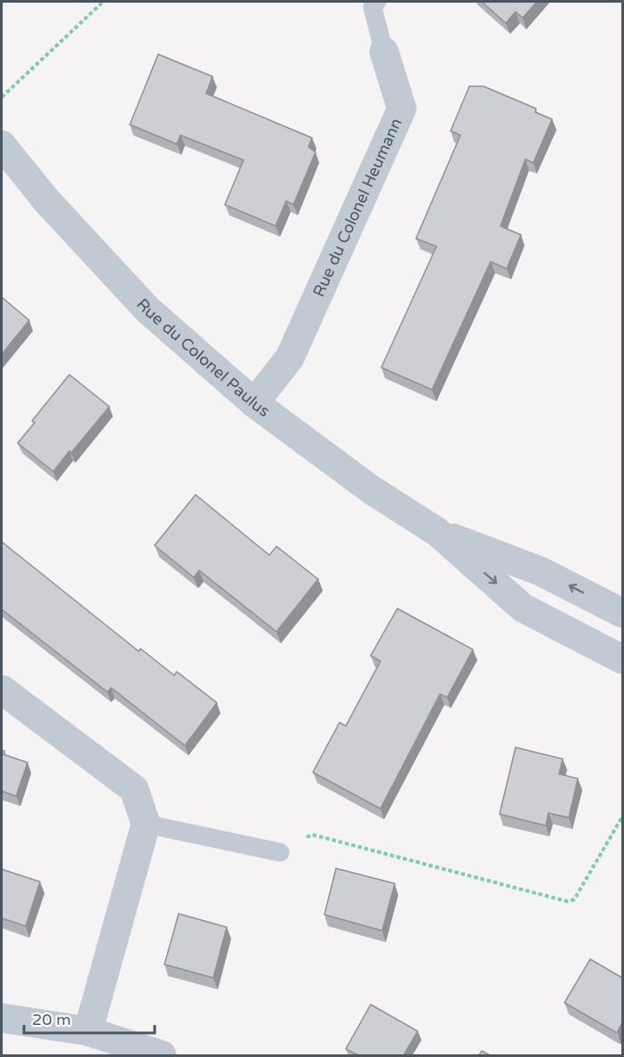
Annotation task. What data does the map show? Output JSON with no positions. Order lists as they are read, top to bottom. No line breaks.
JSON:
{"streets":{"street":["Rue du Colonel Heumann","Rue du Colonel Paulus"]},"crossings":[["Rue du Colonel Heumann","Rue du Colonel Paulus"]],"scale_bar":"20 m"}
